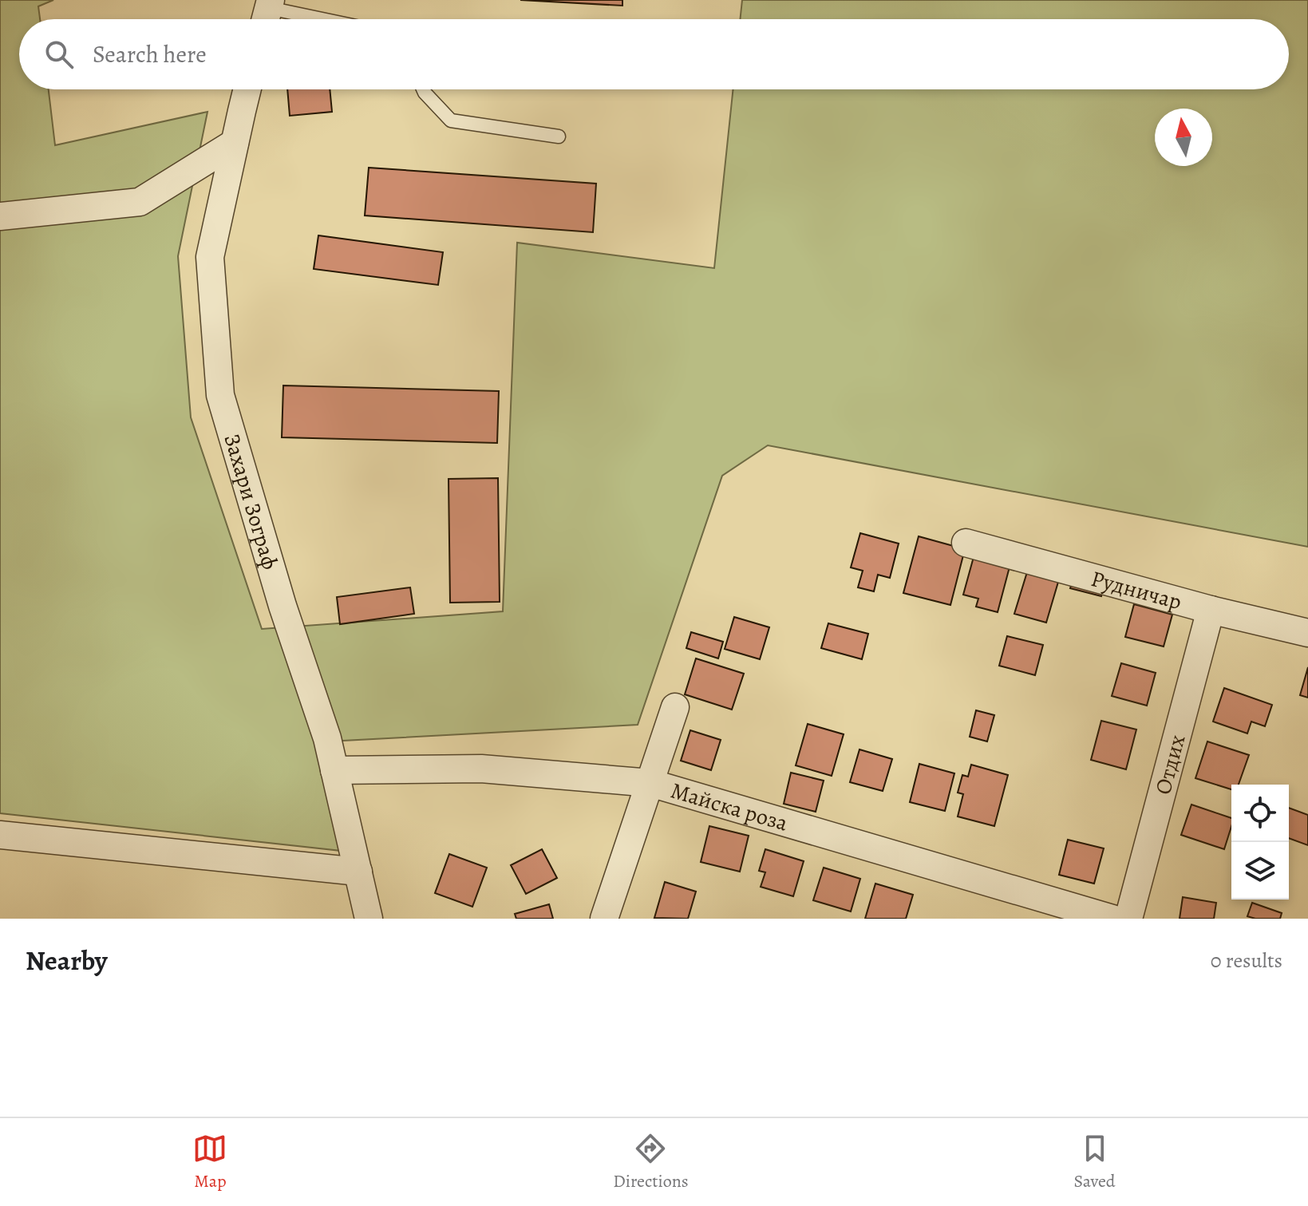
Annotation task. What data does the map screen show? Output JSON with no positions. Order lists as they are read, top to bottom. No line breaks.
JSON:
{"streets":{"street":["Захари Зограф","Рудничар","Отдих","Майска роза"]},"crossings":[["Захари Зограф","Майска роза"],["Рудничар","Отдих"]],"north":"top","page":{"search":"Search here","heading":["Nearby","0 results"],"nav":["Map","Directions","Saved"]}}
